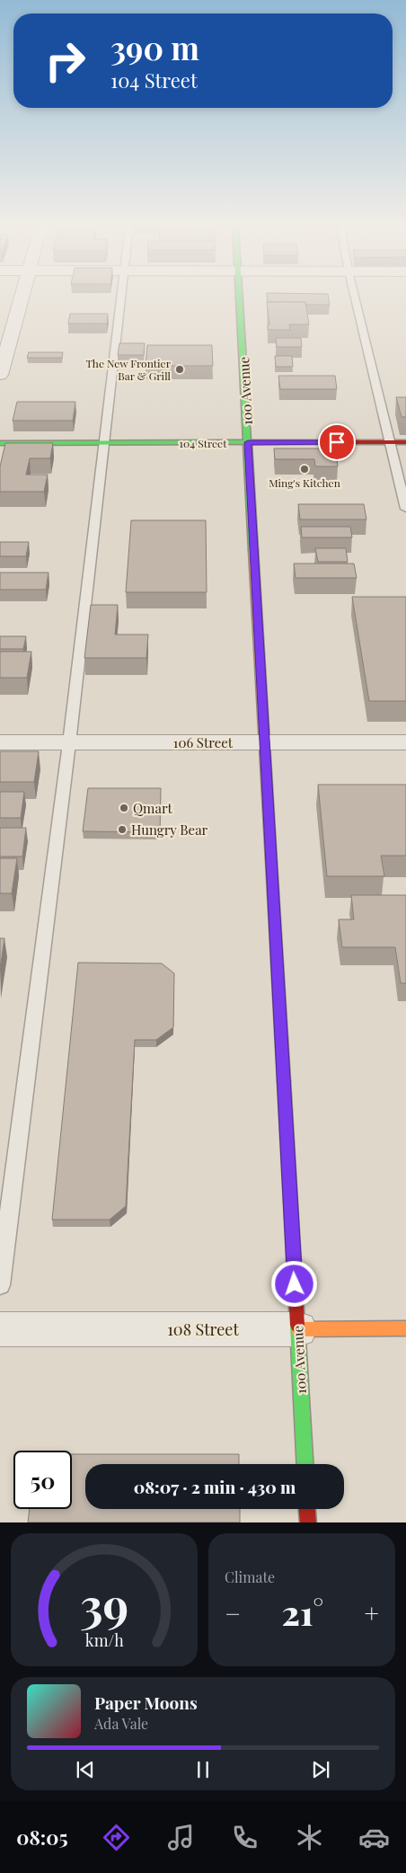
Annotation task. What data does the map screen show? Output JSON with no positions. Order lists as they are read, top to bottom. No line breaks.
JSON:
{"streets":{"main road":["100 Avenue","104 Street","108 Street"],"street":["106 Street"]},"crossings":[["100 Avenue","104 Street"],["100 Avenue","106 Street"],["100 Avenue","108 Street"]],"places":["The New Frontier Bar & Grill","Ming's Kitchen","Qmart","Hungry Bear"],"page":{"turn":["390 m","104 Street"],"limit":"50","trip":"08:07 · 2 min · 430 m","tile":"Climate","heat":["−","21°","+"],"song":["Paper Moons","Ada Vale"],"tabs":"08:05","gauge":["39","km/h"]}}
